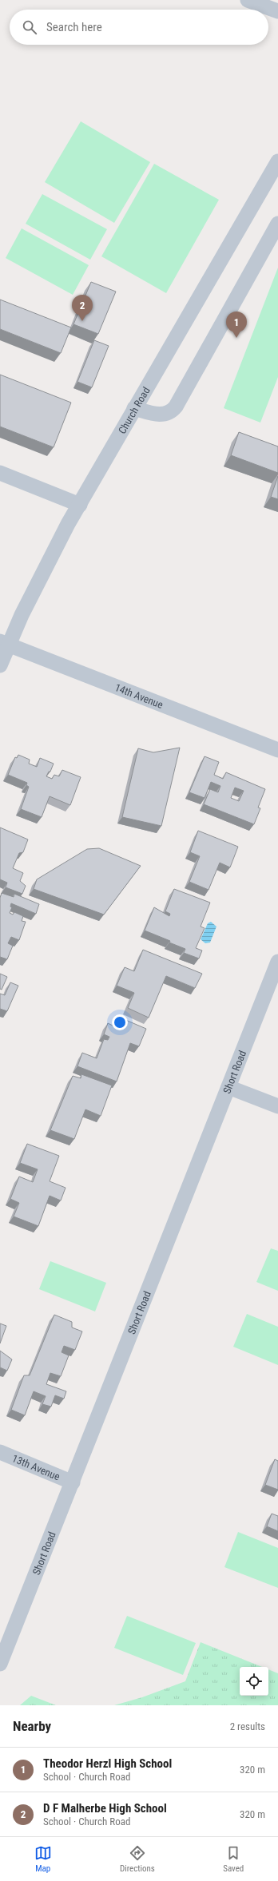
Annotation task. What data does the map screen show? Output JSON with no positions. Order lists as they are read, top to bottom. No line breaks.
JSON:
{"streets":{"street":["Church Road","14th Avenue","Short Road","13th Avenue"]},"crossings":[["Church Road","14th Avenue"],["Short Road","13th Avenue"]],"page":{"search":"Search here","pins":["2","1"],"heading":["Nearby","2 results"],"list":[{"mark":"1","name":"Theodor Herzl High School","note":"School · Church Road","value":"320 m"},{"mark":"2","name":"D F Malherbe High School","note":"School · Church Road","value":"320 m"}],"nav":["Map","Directions","Saved"]}}
